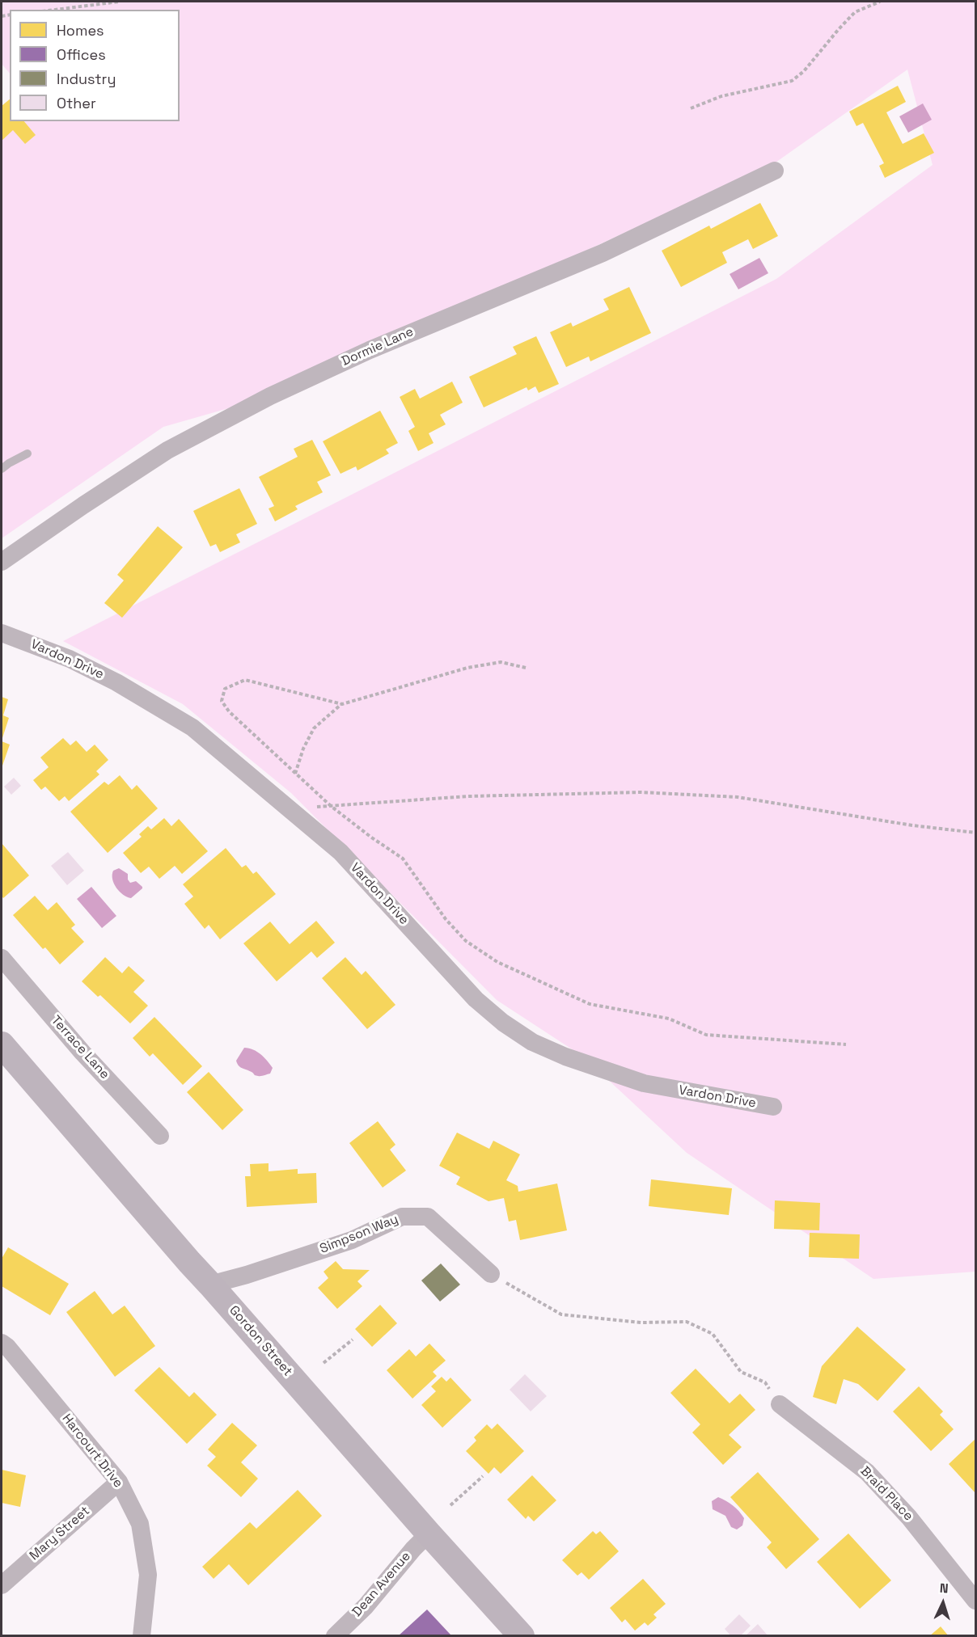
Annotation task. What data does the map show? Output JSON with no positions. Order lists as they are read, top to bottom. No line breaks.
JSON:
{"streets":{"main road":["Gordon Street"],"street":["Dormie Lane","Vardon Drive","Terrace Lane","Simpson Way","Harcourt Drive","Braid Place","Mary Street","Dean Avenue"]},"crossings":[["Simpson Way","Gordon Street"],["Gordon Street","Dean Avenue"],["Harcourt Drive","Mary Street"]],"legend":["Homes","Offices","Industry","Other"],"north":"top"}
